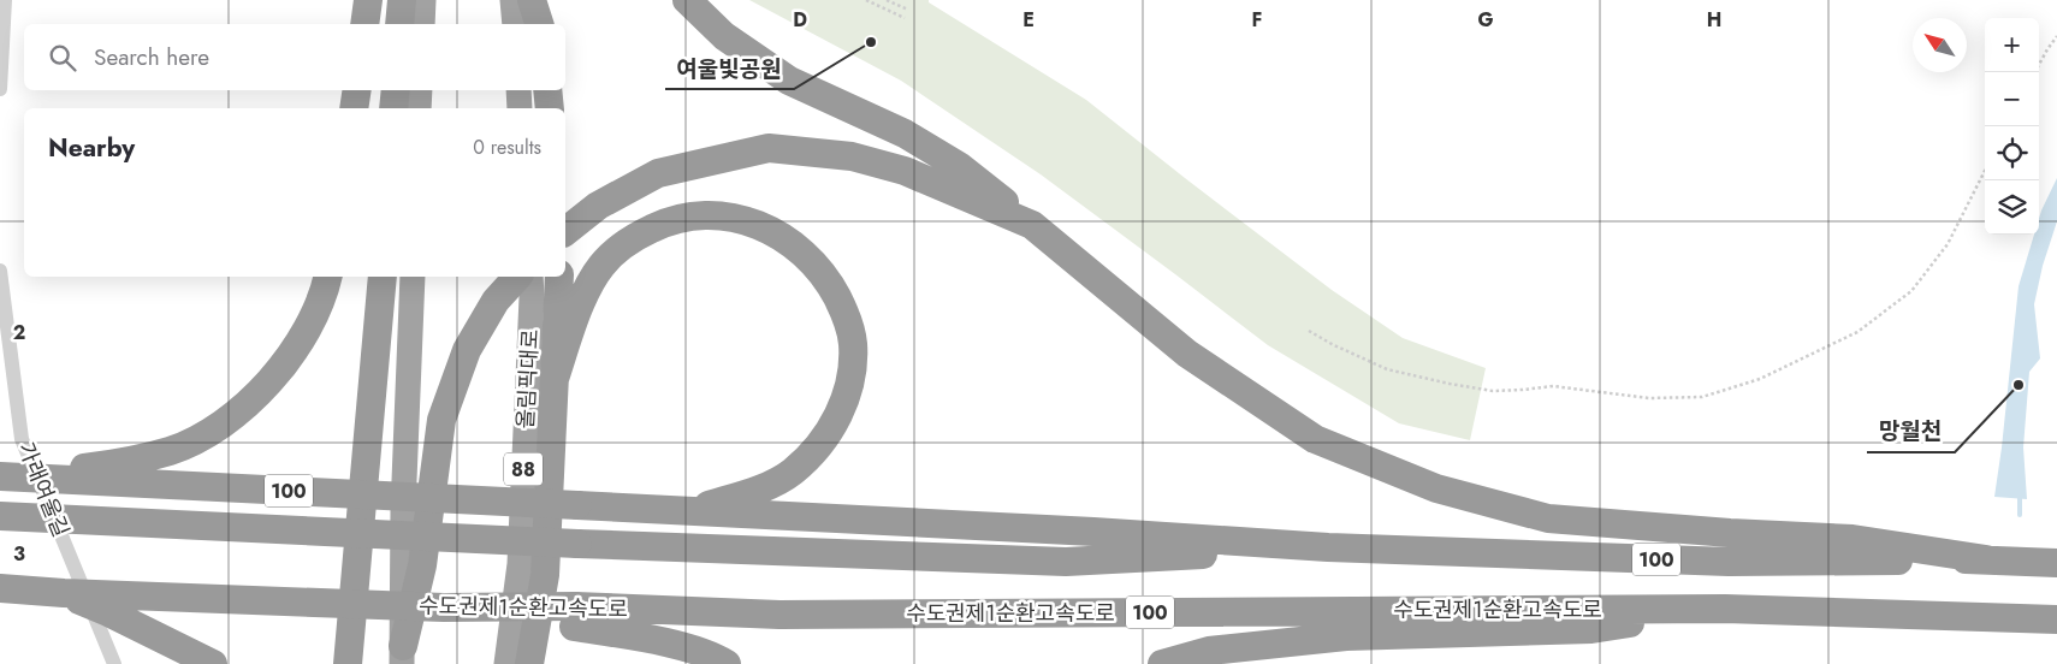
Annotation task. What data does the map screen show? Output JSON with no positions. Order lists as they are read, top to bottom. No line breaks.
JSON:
{"streets":{"highway":["올림픽대로","88","100","수도권제1순환고속도로"],"street":["가래여울길"]},"places":["여울빛공원","망월천"],"north":"top left","page":{"map_buttons":["+","−"],"search":"Search here","heading":["Nearby","0 results"]},"grid":{"columns":["D","E","F","G","H"],"rows":["2","3"]}}
